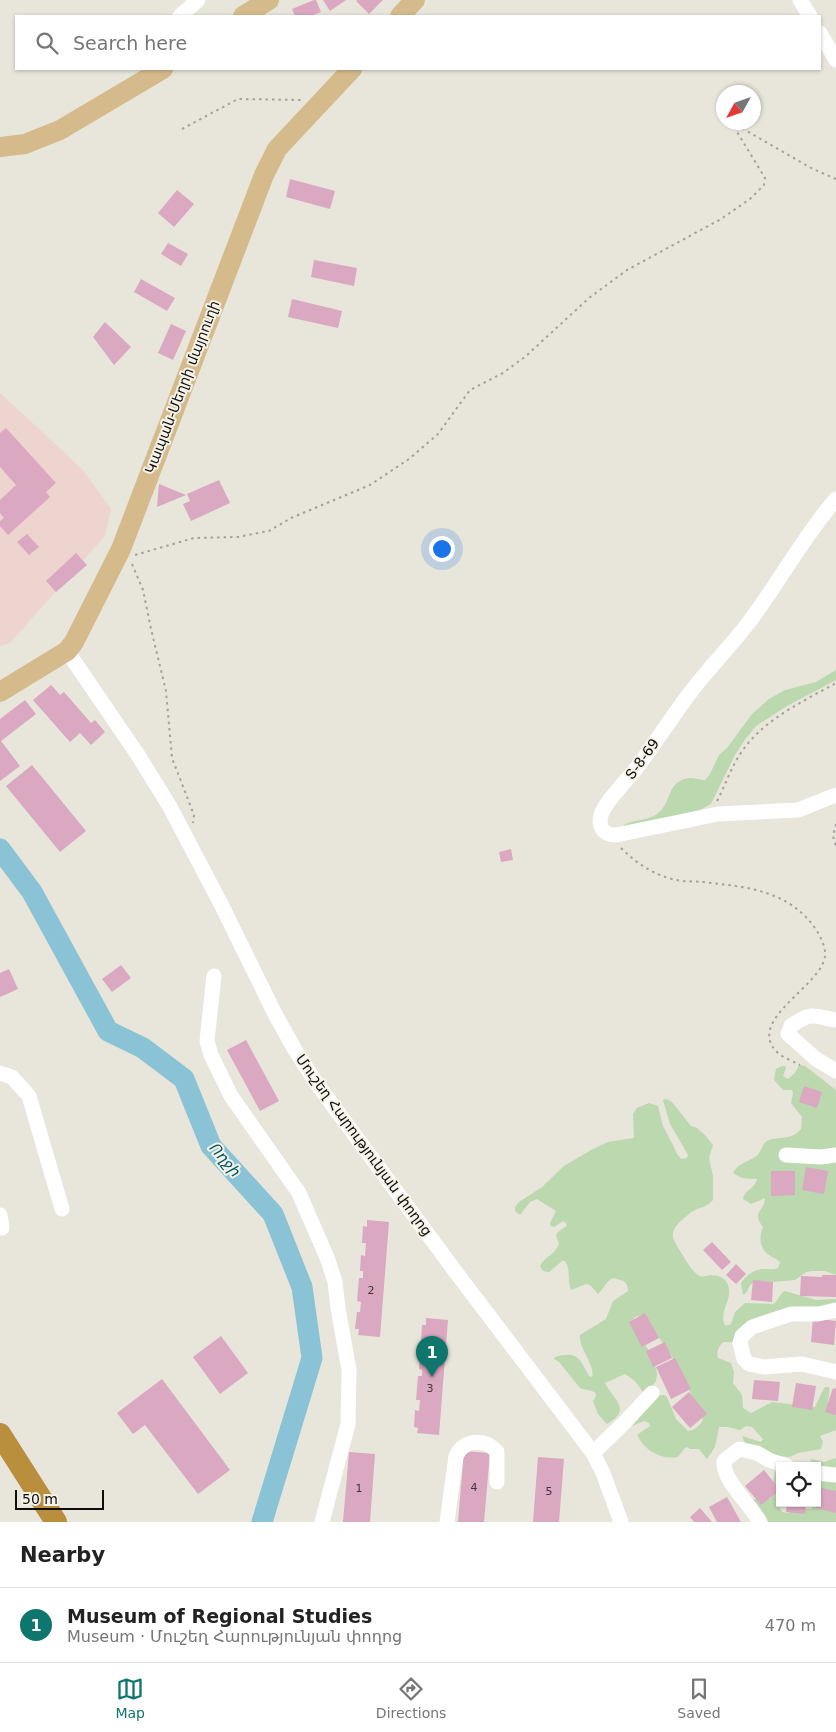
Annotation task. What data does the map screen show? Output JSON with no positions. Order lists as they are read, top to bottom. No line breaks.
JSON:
{"streets":{"main road":["Կապան-Մեղրի մայրուղի"],"street":["Տ-8-69","Մուշեղ Հարությունյան փողոց"]},"crossings":[["Կապան-Մեղրի մայրուղի","Մուշեղ Հարությունյան փողոց"]],"water":["Ողջի"],"house_numbers":["2","3","4","1","5"],"scale_bar":"50 m","north":"bottom left","page":{"search":"Search here","pins":"1","scale":"50 m","heading":"Nearby","list":[{"mark":"1","name":"Museum of Regional Studies","note":"Museum · Մուշեղ Հարությունյան փողոց","value":"470 m"}],"nav":["Map","Directions","Saved"]}}
